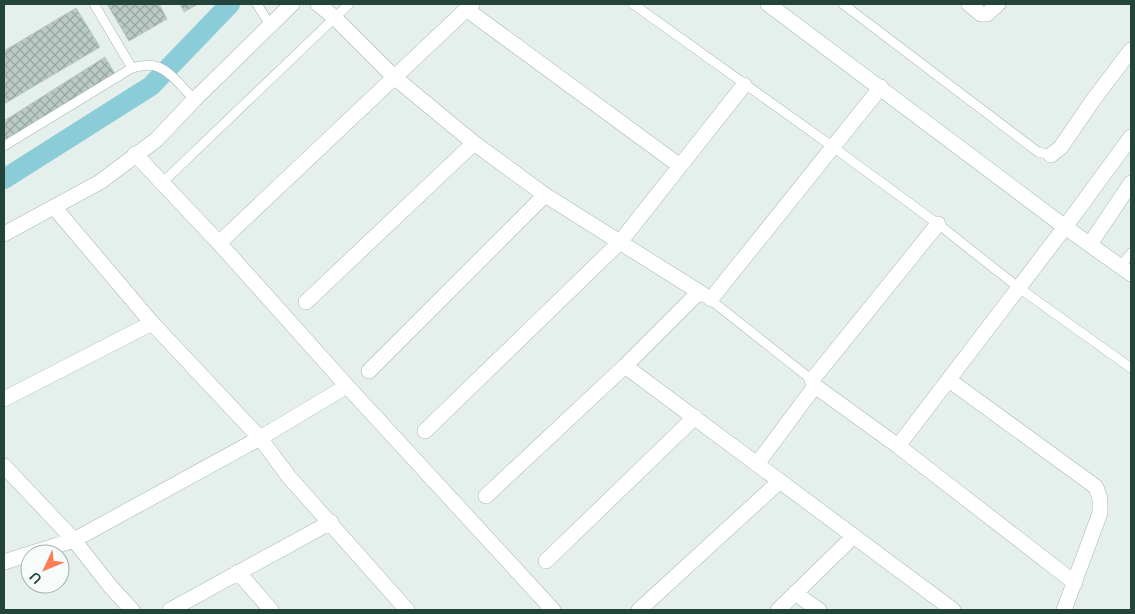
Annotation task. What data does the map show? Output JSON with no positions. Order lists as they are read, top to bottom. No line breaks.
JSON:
{"north":"bottom left"}
